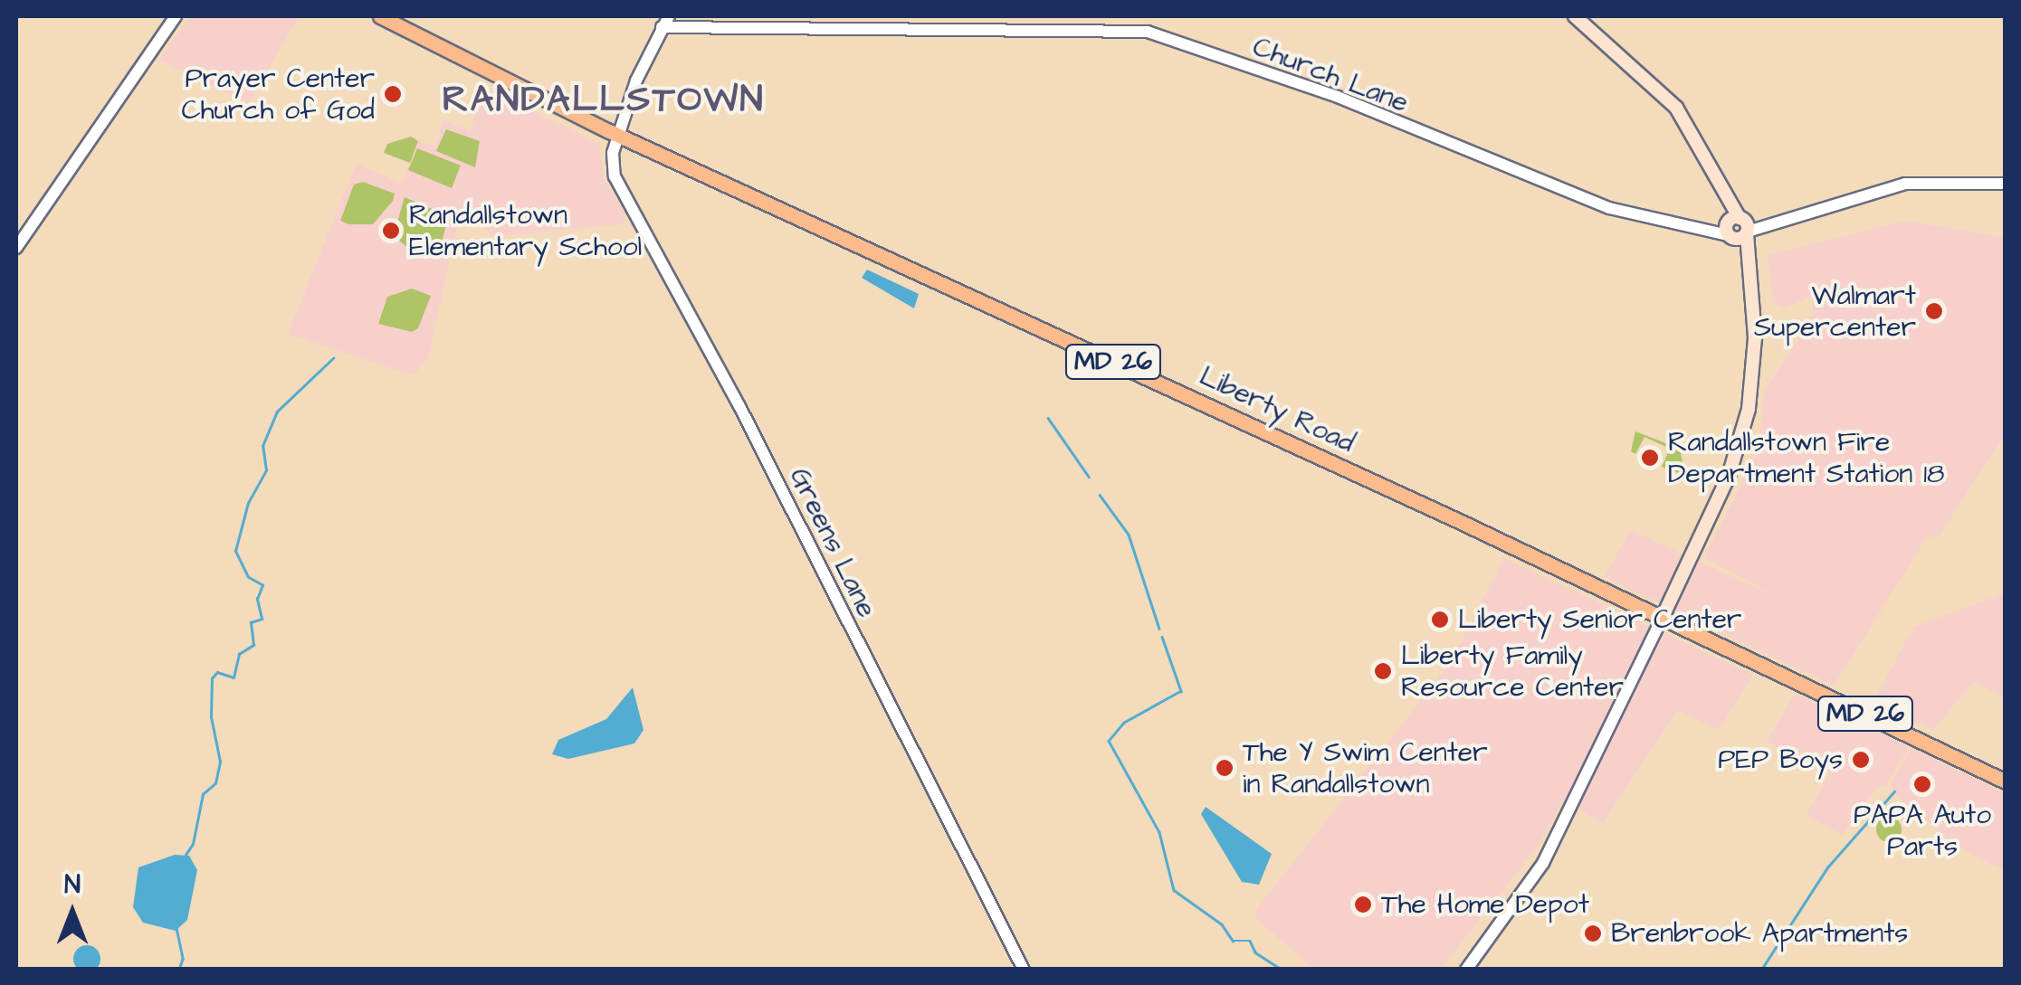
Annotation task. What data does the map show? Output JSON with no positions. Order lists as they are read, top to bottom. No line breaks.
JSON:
{"streets":{"main road":["MD 26","Liberty Road"],"street":["Church Lane","Greens Lane"]},"crossings":[["Liberty Road","Greens Lane"]],"districts":["RANDALLSTOWN"],"places":["Prayer Center Church of God","Randallstown Elementary School","Walmart Supercenter","Randallstown Fire Department Station 18","Liberty Senior Center","Liberty Family Resource Center","PEP Boys","The Y Swim Center in Randallstown","PAPA Auto Parts","The Home Depot","Brenbrook Apartments"],"north":"top"}
